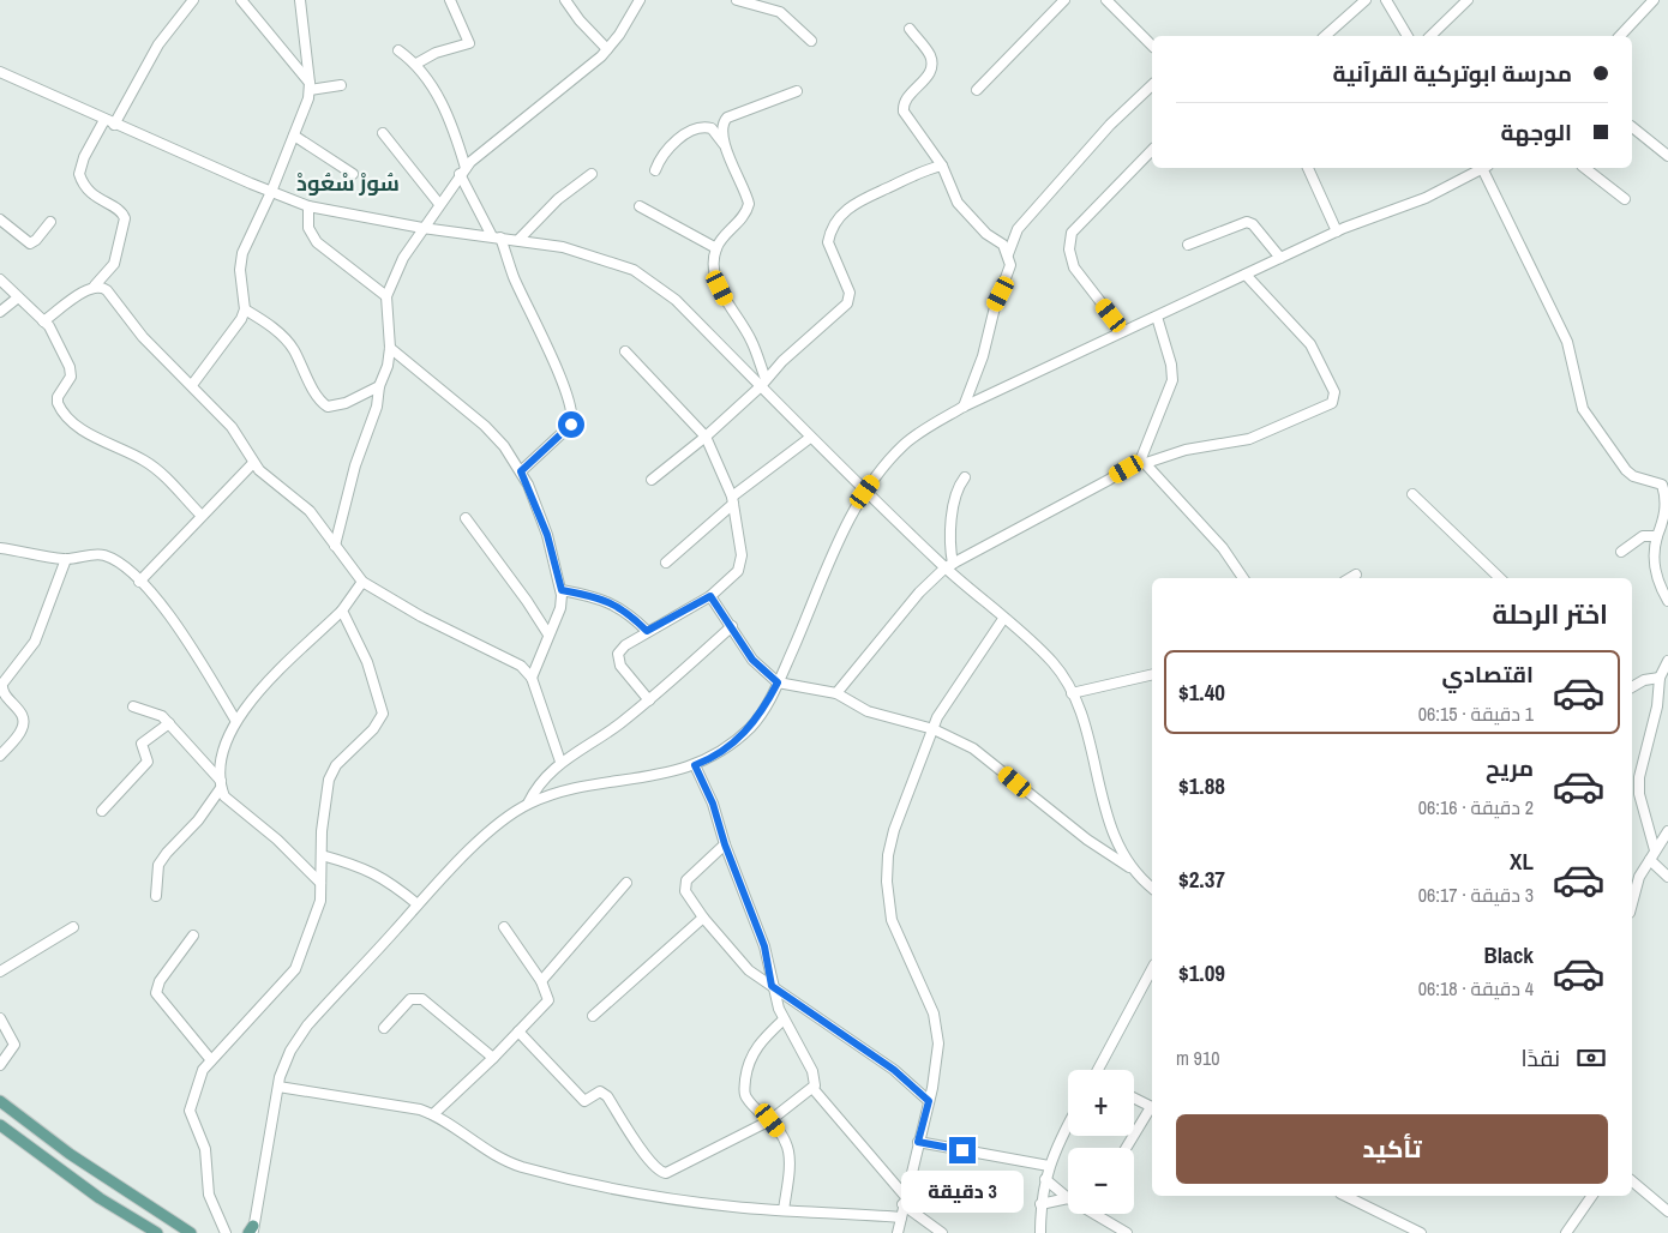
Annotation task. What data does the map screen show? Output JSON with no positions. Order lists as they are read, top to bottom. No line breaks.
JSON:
{"districts":["سُورْ سْعُودْ"],"page":{"banner":["مدرسة ابوتركية القرآنية","الوجهة"],"heading":"اختر الرحلة","list":[{"name":"اقتصادي","note":"1 دقيقة · 06:15","value":"$1.40"},{"name":"مريح","note":"2 دقيقة · 06:16","value":"$1.88"},{"name":"XL","note":"3 دقيقة · 06:17","value":"$2.37"},{"name":"Black","note":"4 دقيقة · 06:18","value":"$1.09"}],"pay":["نقدًا","910 m"],"map_buttons":["+","−"],"buttons":"تأكيد","bubble":"3 دقيقة"}}
